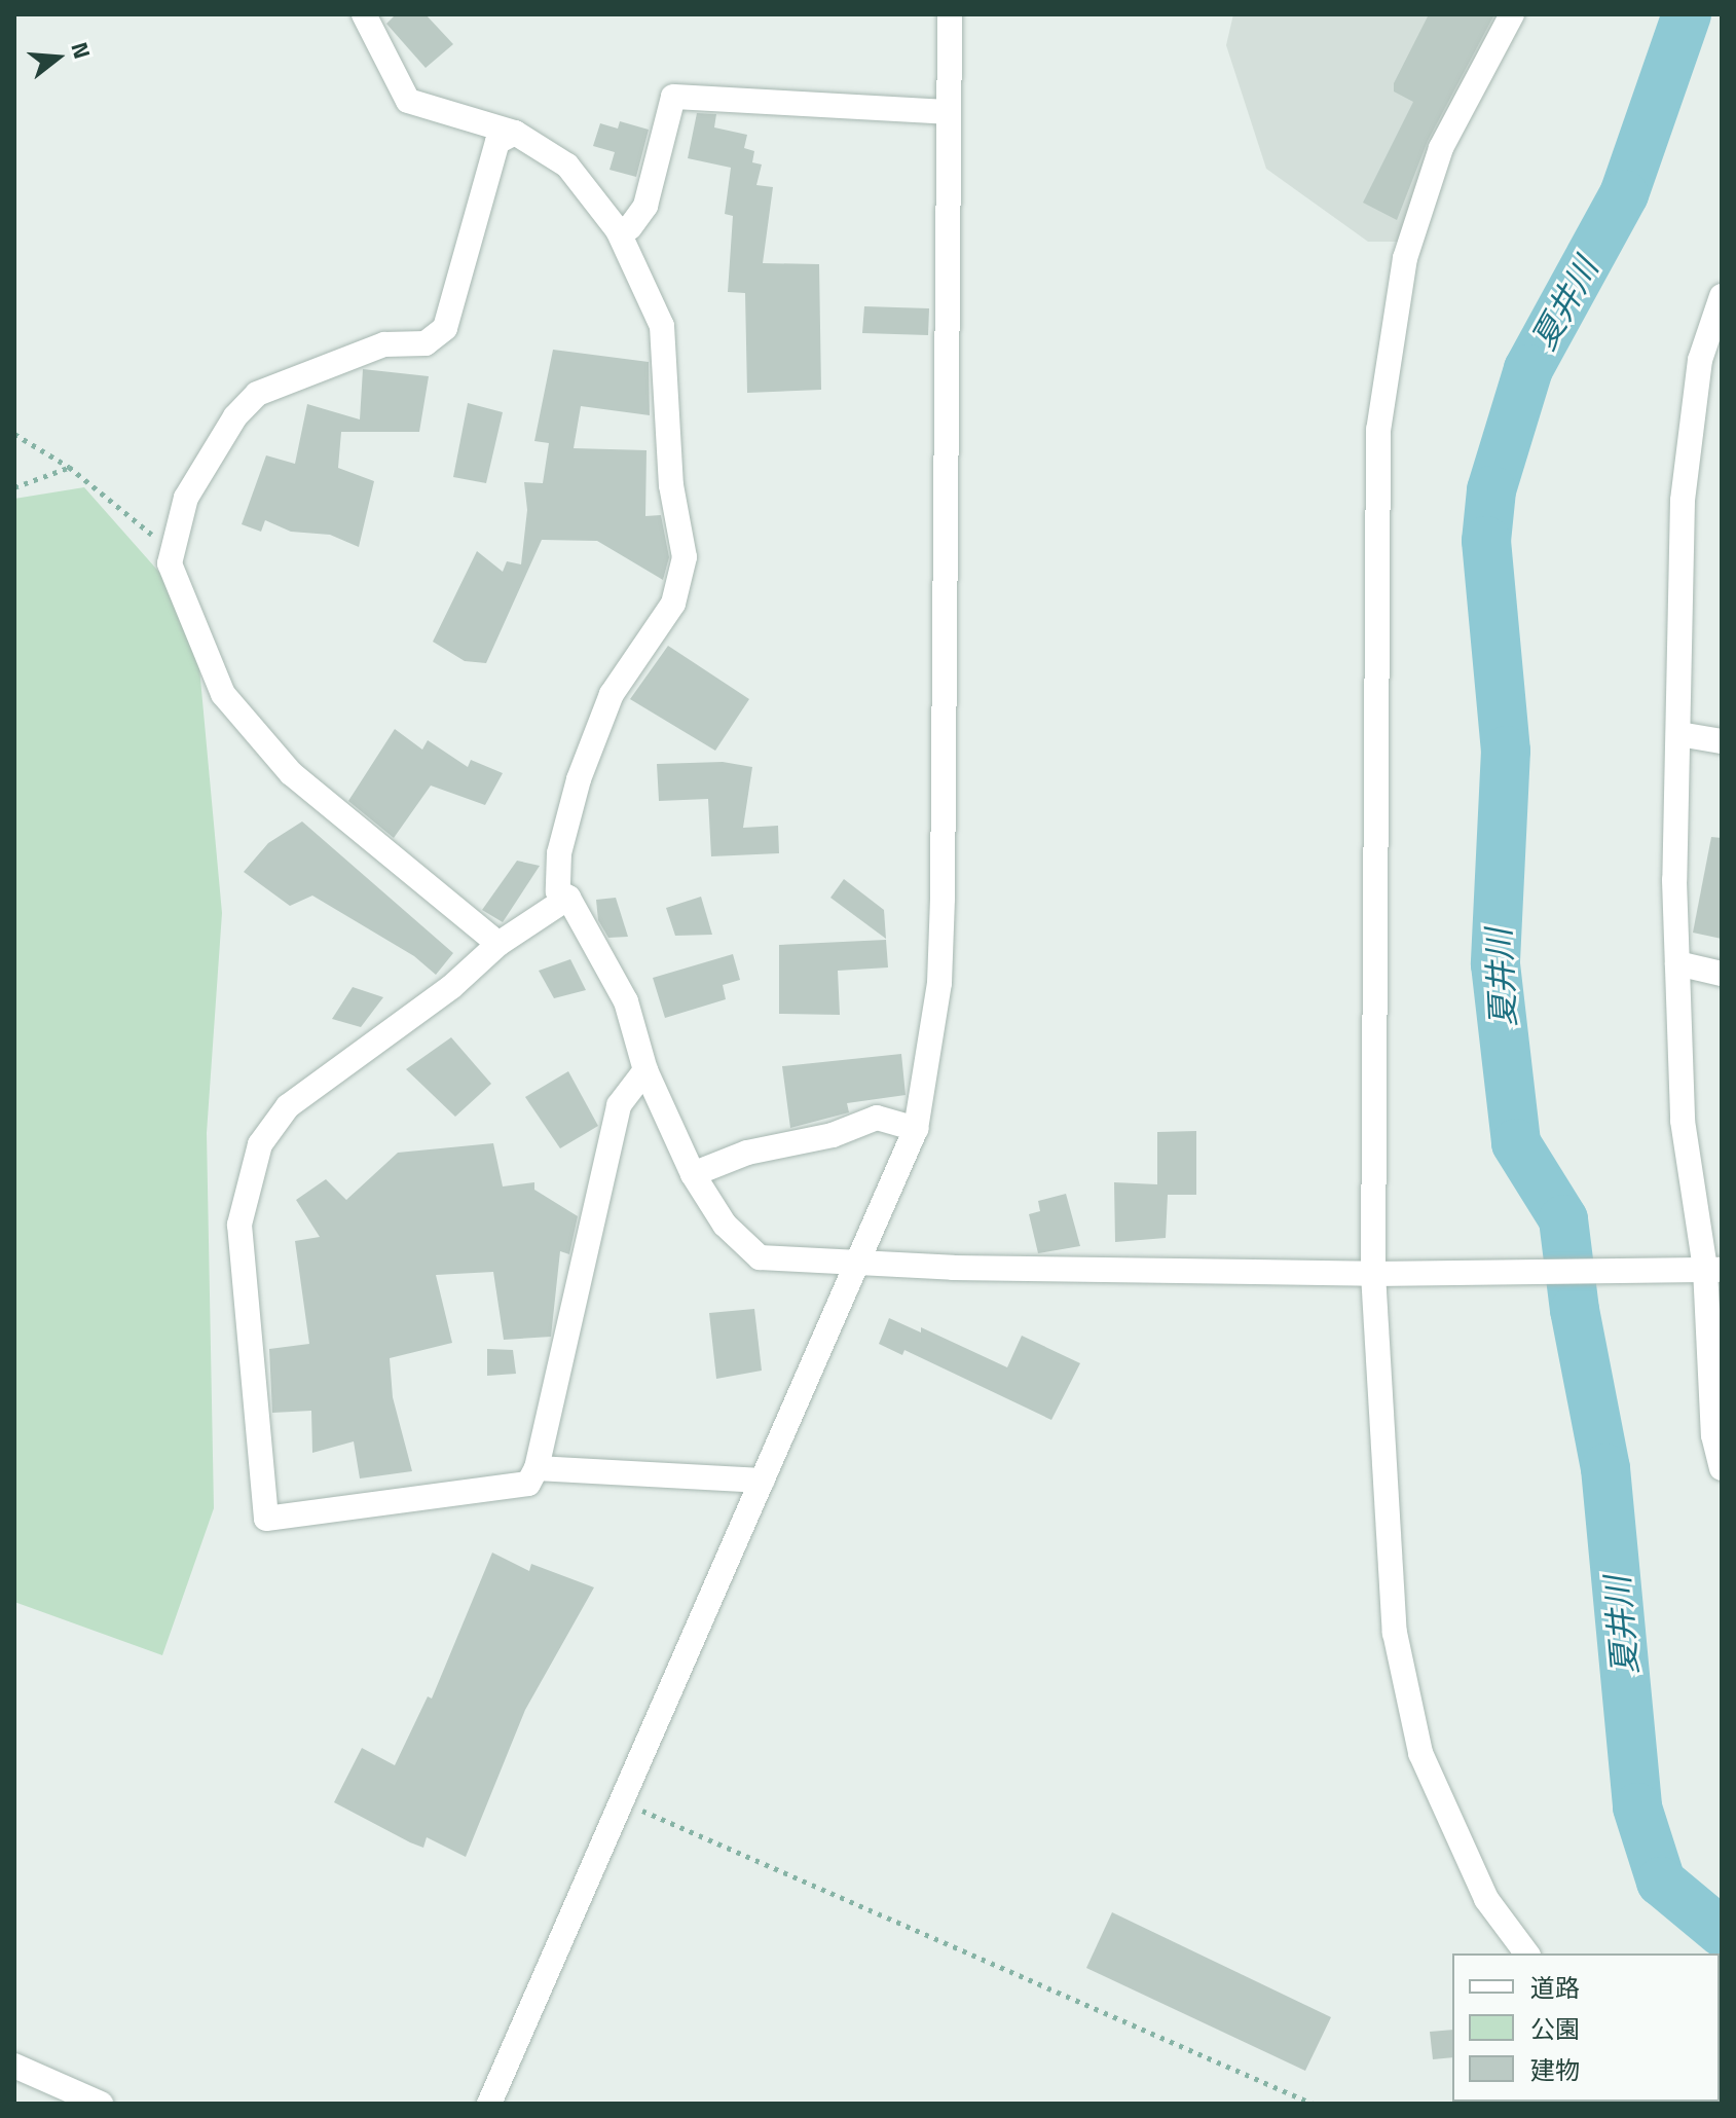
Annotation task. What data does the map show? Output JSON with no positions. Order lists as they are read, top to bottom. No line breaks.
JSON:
{"water":["夏井川"],"legend":["道路","公園","建物"],"north":"right"}
